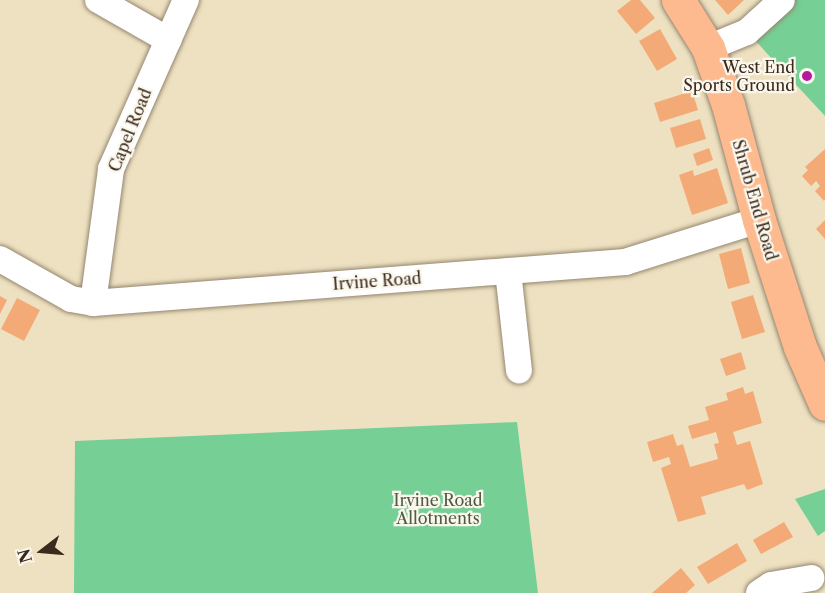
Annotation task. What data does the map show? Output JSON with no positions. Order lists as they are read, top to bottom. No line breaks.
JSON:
{"streets":{"main road":["Shrub End Road"],"street":["Capel Road","Irvine Road"]},"crossings":[["Capel Road","Irvine Road"],["Shrub End Road","Irvine Road"]],"parks":["Irvine Road Allotments"],"places":["West End Sports Ground"],"north":"left"}
